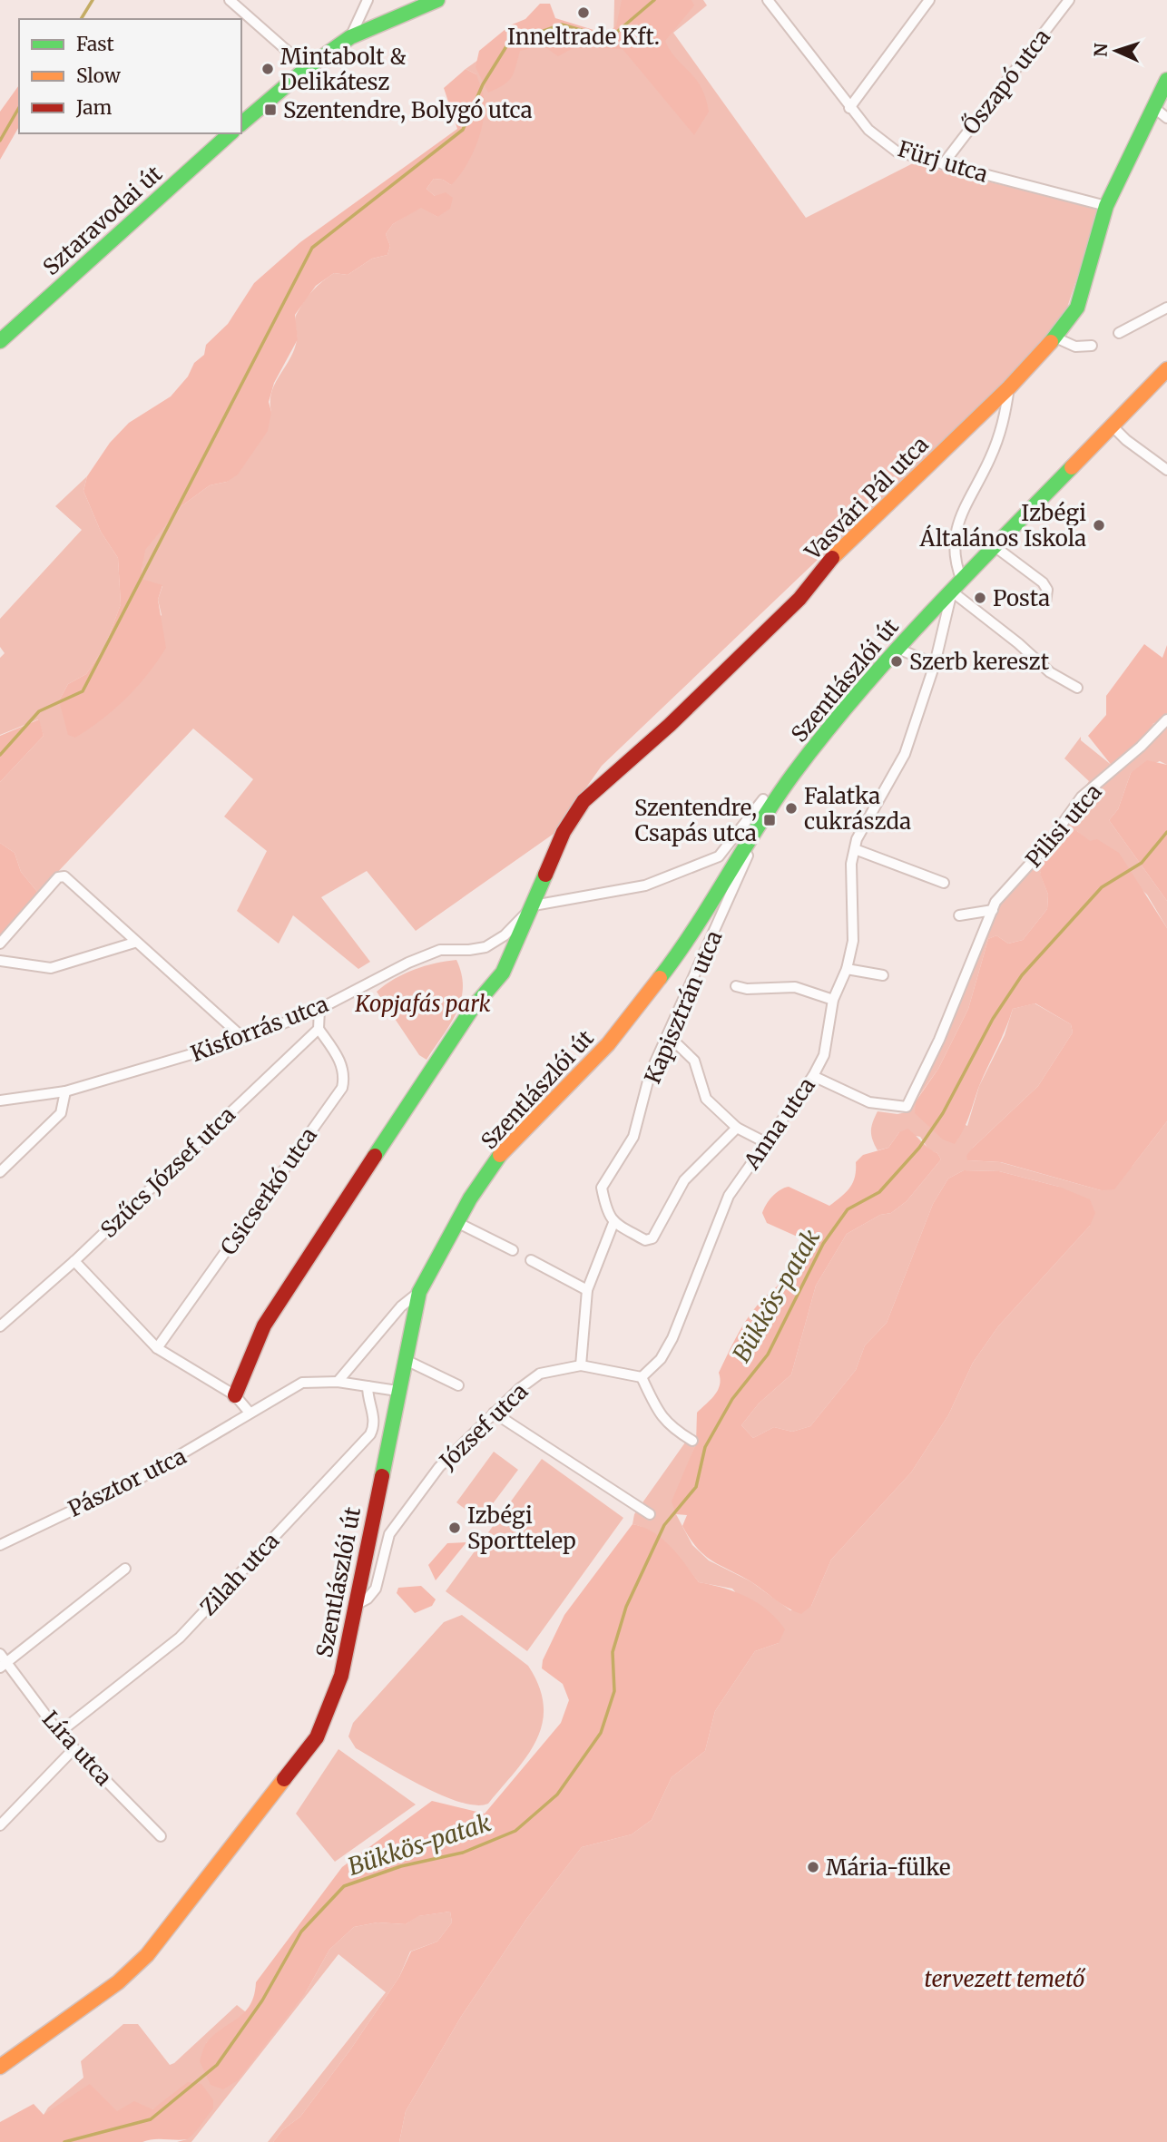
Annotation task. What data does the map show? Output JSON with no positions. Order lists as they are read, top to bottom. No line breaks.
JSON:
{"streets":{"street":["Őszapó utca","Fürj utca","Sztaravodai út","Vasvári Pál utca","Szentlászlói út","Pilisi utca","Kapisztrán utca","Kisforrás utca","Anna utca","Szűcs József utca","Csicserkó utca","József utca","Pásztor utca","Zilah utca","Líra utca"]},"crossings":[["Őszapó utca","Fürj utca"],["Fürj utca","Vasvári Pál utca"],["Vasvári Pál utca","Kisforrás utca"],["Szentlászlói út","Kapisztrán utca"],["Szentlászlói út","Anna utca"],["Szentlászlói út","József utca"],["Szentlászlói út","Pásztor utca"],["Pilisi utca","Anna utca"],["Anna utca","József utca"],["Szűcs József utca","Csicserkó utca"],["Pásztor utca","Zilah utca"],["Zilah utca","Líra utca"]],"water":["Bükkös-patak"],"parks":["Kopjafás park","tervezett temető"],"places":{"other":["Inneltrade Kft.","Mintabolt & Delikátesz","Izbégi Általános Iskola","Posta","Szerb kereszt","Falatka cukrászda","Izbégi Sporttelep","Mária-fülke"],"transit":["Szentendre, Bolygó utca","Szentendre, Csapás utca"]},"legend":["Fast","Slow","Jam"],"north":"left"}
